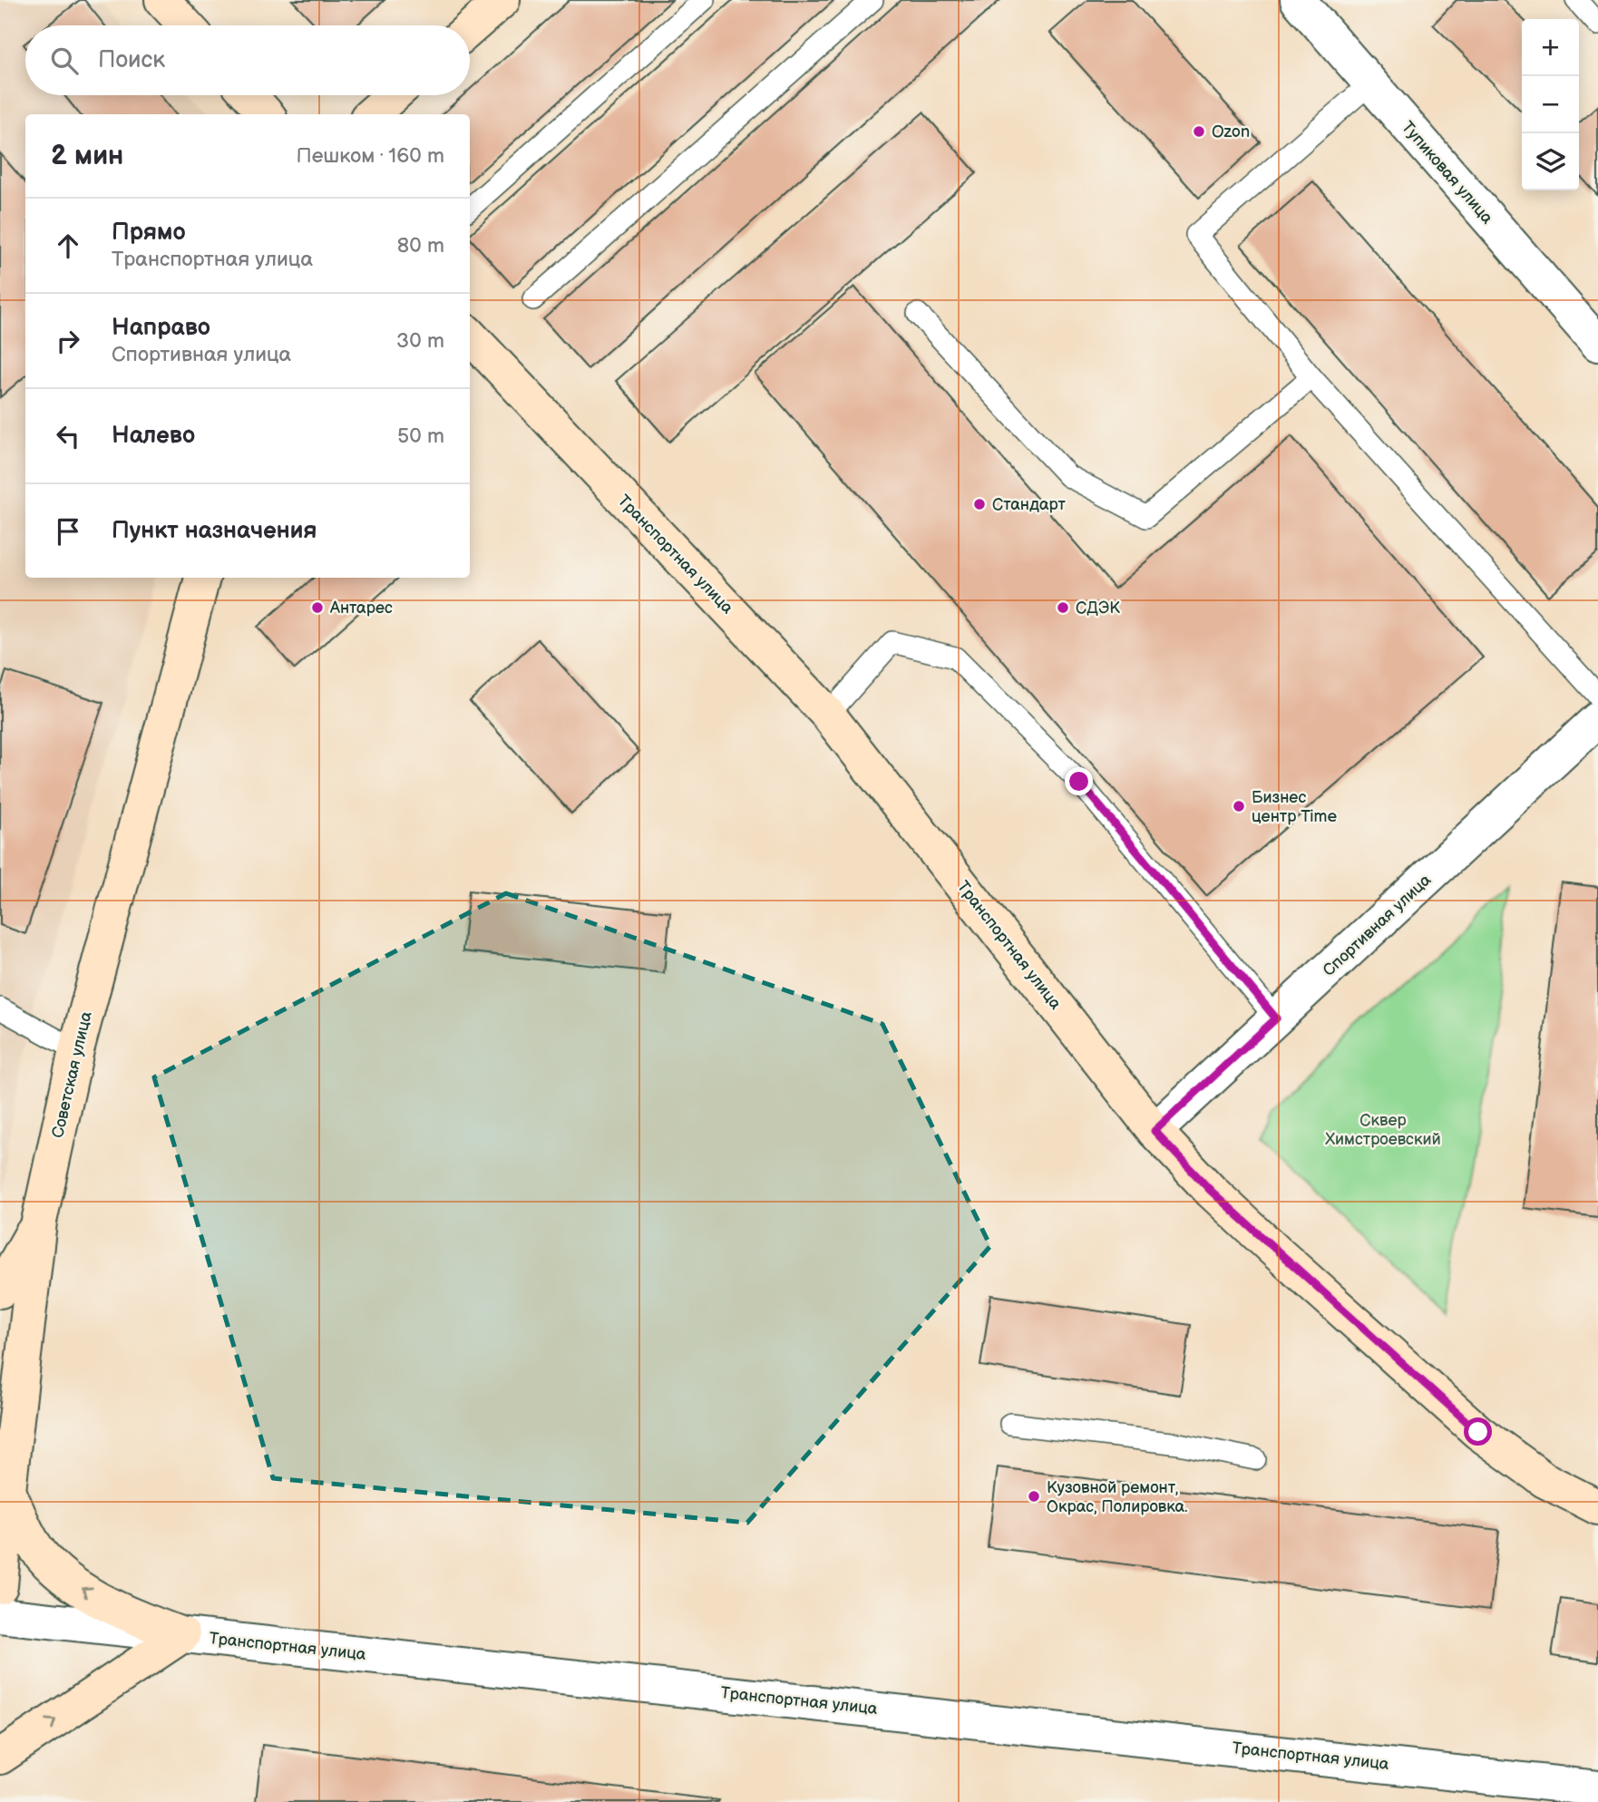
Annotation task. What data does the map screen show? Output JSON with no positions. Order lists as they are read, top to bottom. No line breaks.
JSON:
{"streets":{"street":["Тупиковая улица","Транспортная улица","Спортивная улица","Советская улица"]},"crossings":[["Транспортная улица","Спортивная улица"]],"parks":["Сквер Химстроевский"],"places":["Ozon","Стандарт","Антарес","СДЭК","Бизнес центр Time","Кузовной ремонт, Окрас, Полировка."],"page":{"map_buttons":["+","−"],"search":"Поиск","heading":["2 мин","Пешком · 160 m"],"list":[["Прямо","Транспортная улица","80 m"],["Направо","Спортивная улица","30 m"],["Налево","50 m"],"Пункт назначения"]}}
